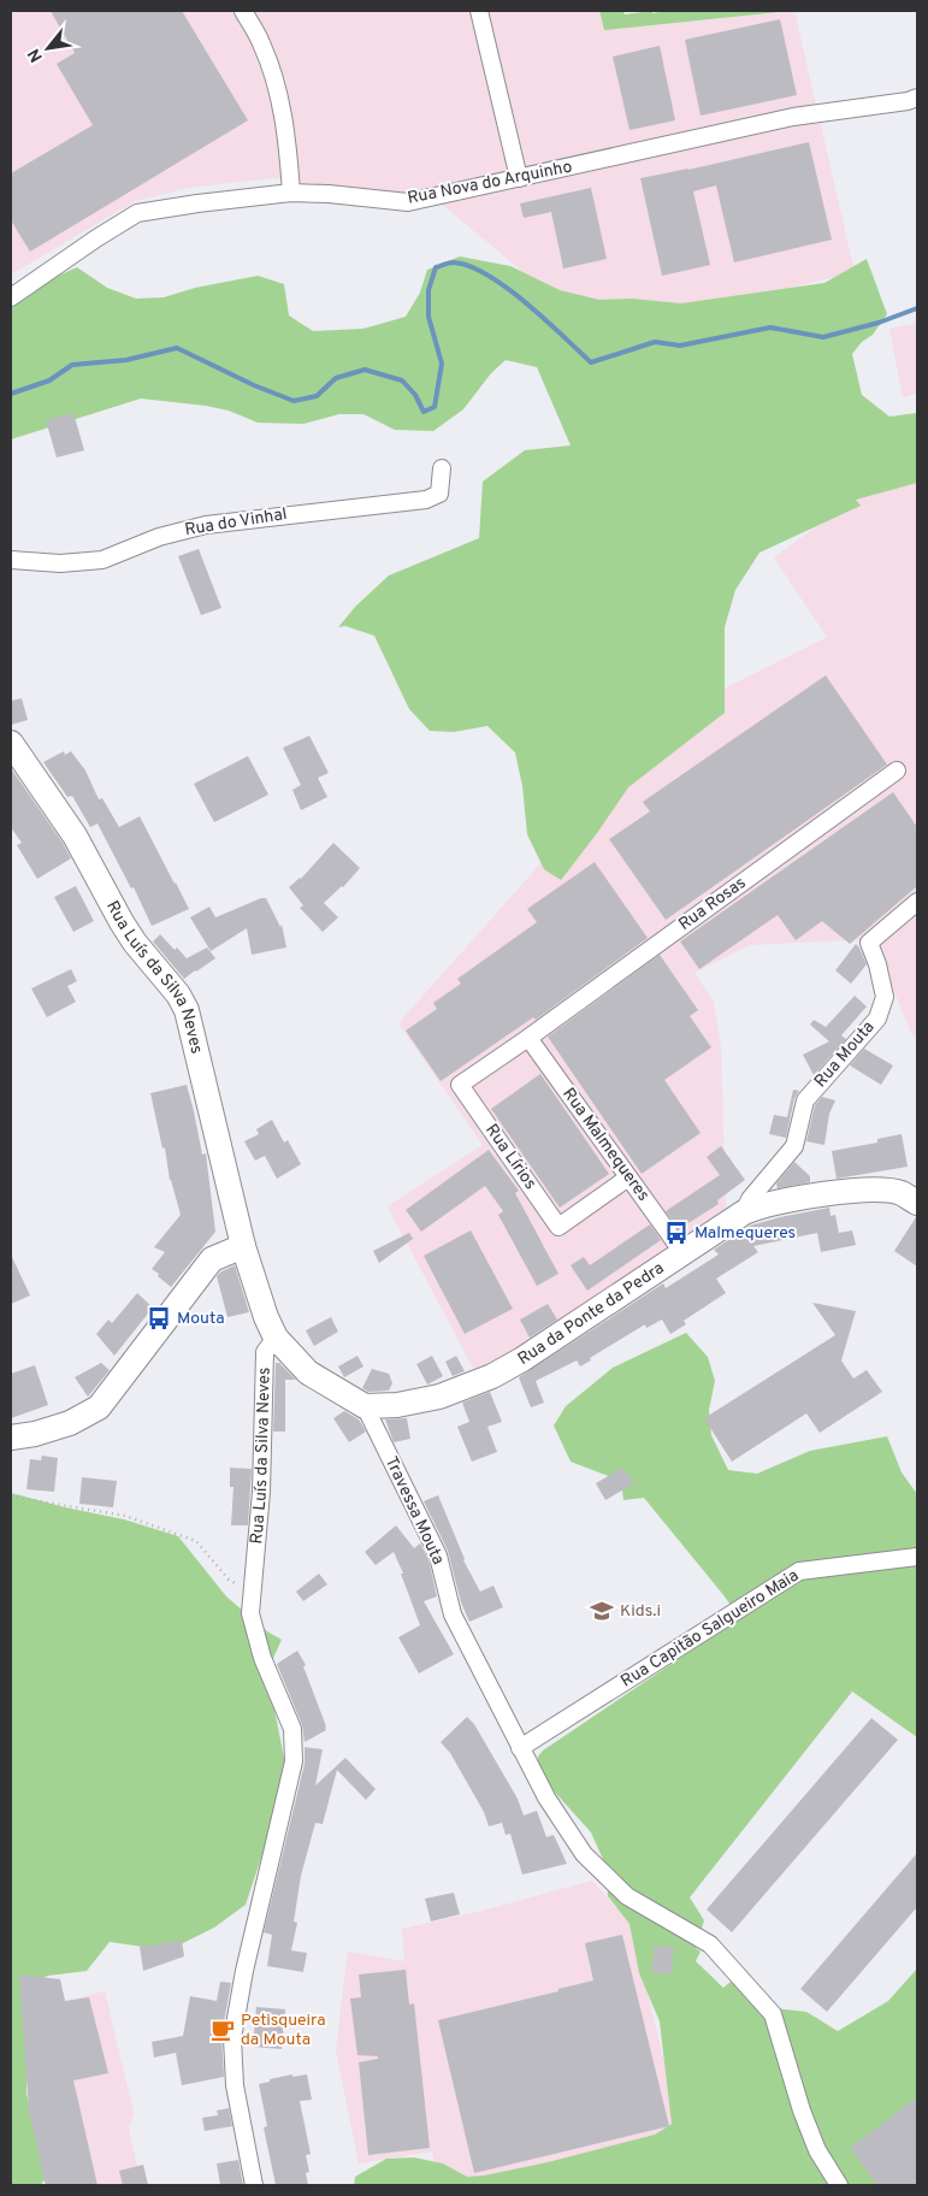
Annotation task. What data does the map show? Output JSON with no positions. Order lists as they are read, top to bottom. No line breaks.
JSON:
{"streets":{"street":["Rua Nova do Arquinho","Rua do Vinhal","Rua Rosas","Rua Luís da Silva Neves","Rua Mouta","Rua Malmequeres","Rua Lírios","Rua da Ponte da Pedra","Travessa Mouta","Rua Capitão Salgueiro Maia"]},"crossings":[["Rua Rosas","Rua Malmequeres"],["Rua Rosas","Rua Lírios"],["Rua Mouta","Rua da Ponte da Pedra"],["Rua Malmequeres","Rua Lírios"],["Rua Malmequeres","Rua da Ponte da Pedra"],["Rua da Ponte da Pedra","Travessa Mouta"],["Travessa Mouta","Rua Capitão Salgueiro Maia"]],"places":{"bus stop":["Malmequeres","Mouta"],"school or university":["Kids.i"],"cafe":["Petisqueira da Mouta"]},"north":"bottom left"}
